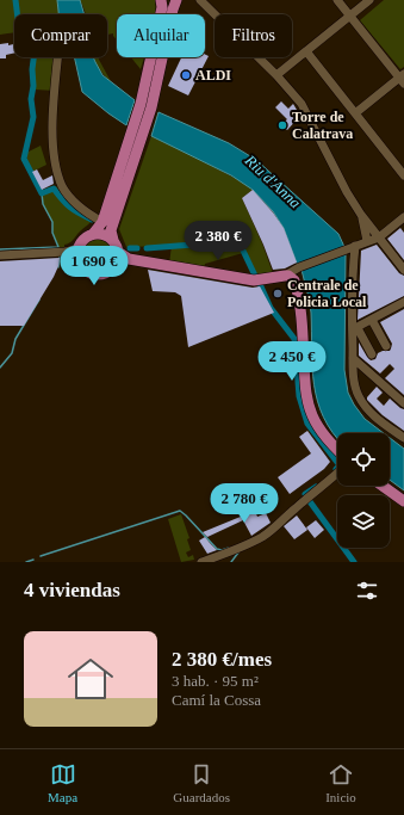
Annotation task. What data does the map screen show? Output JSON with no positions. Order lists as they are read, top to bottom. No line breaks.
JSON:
{"water":["Riu d'Anna"],"places":["ALDI","Torre de Calatrava","Centrale de Policia Local"],"page":{"chip":["Comprar","Alquilar","Filtros"],"price":["2 380 €","1 690 €","2 450 €","2 780 €"],"heading":"4 viviendas","list":[{"name":"2 380 €/mes","note":"3 hab. · 95 m² · Camí la Cossa"}],"tabs":["Mapa","Guardados","Inicio"]}}
